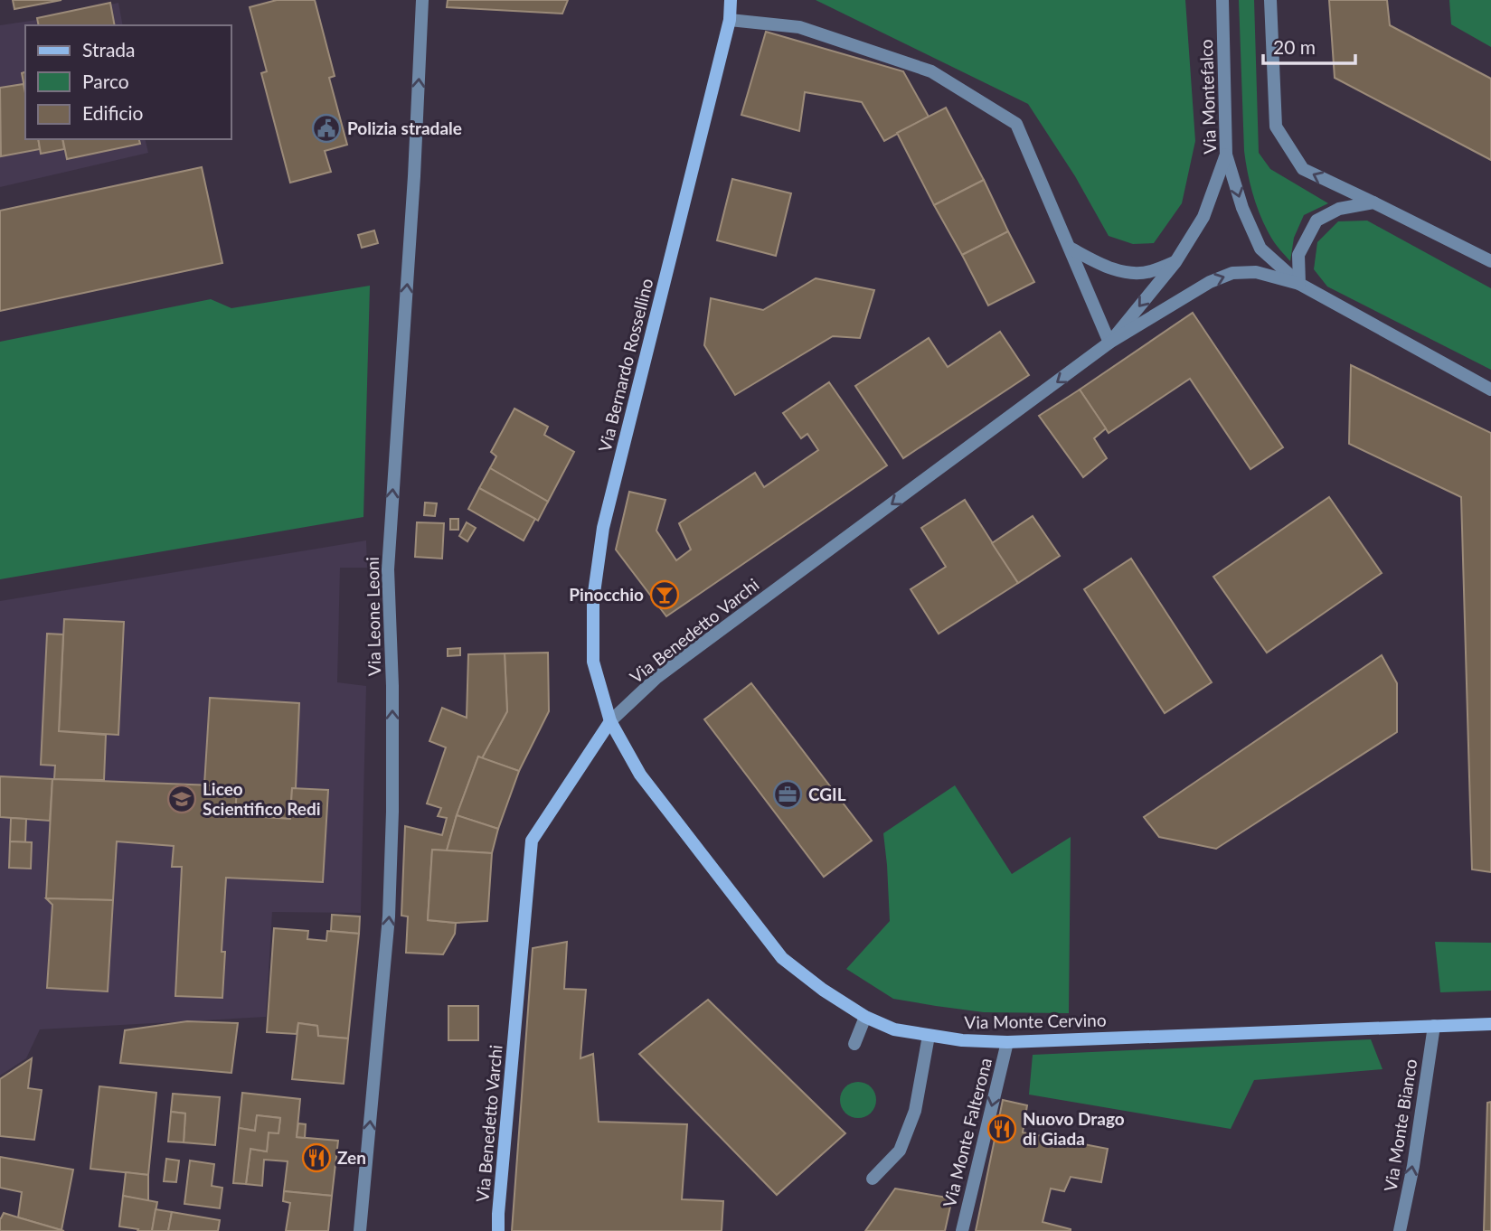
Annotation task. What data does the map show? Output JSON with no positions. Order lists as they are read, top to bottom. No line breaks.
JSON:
{"streets":{"main road":["Via Bernardo Rossellino","Via Benedetto Varchi","Via Monte Cervino"],"street":["Via Montefalco","Via Leone Leoni","Via Monte Bianco","Via Monte Falterona"]},"crossings":[["Via Montefalco","Via Benedetto Varchi"],["Via Bernardo Rossellino","Via Benedetto Varchi"],["Via Bernardo Rossellino","Via Monte Cervino"],["Via Benedetto Varchi","Via Monte Cervino"],["Via Monte Cervino","Via Monte Bianco"],["Via Monte Cervino","Via Monte Falterona"]],"one_way":["Via Leone Leoni","Via Monte Bianco"],"places":{"public building":["Polizia stradale"],"bar":["Pinocchio"],"office":["CGIL"],"school or university":["Liceo Scientifico Redi"],"restaurant":["Nuovo Drago di Giada","Zen"]},"legend":["Strada","Parco","Edificio"],"scale_bar":"20 m"}
